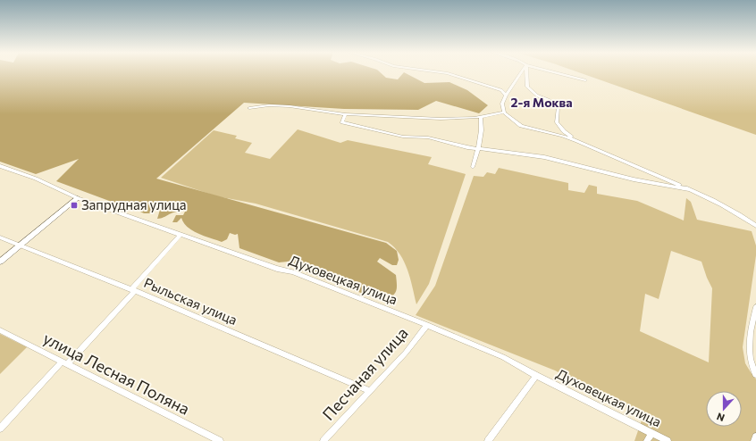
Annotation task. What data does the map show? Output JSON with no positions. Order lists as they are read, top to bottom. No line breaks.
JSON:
{"streets":{"street":["Духовецкая улица","Рыльская улица","улица Лесная Поляна","Песчаная улица"]},"crossings":[["Духовецкая улица","Песчаная улица"],["Рыльская улица","Песчаная улица"]],"districts":["2-я Моква"],"places":{"transit":["Запрудная улица"]},"north":"bottom"}
